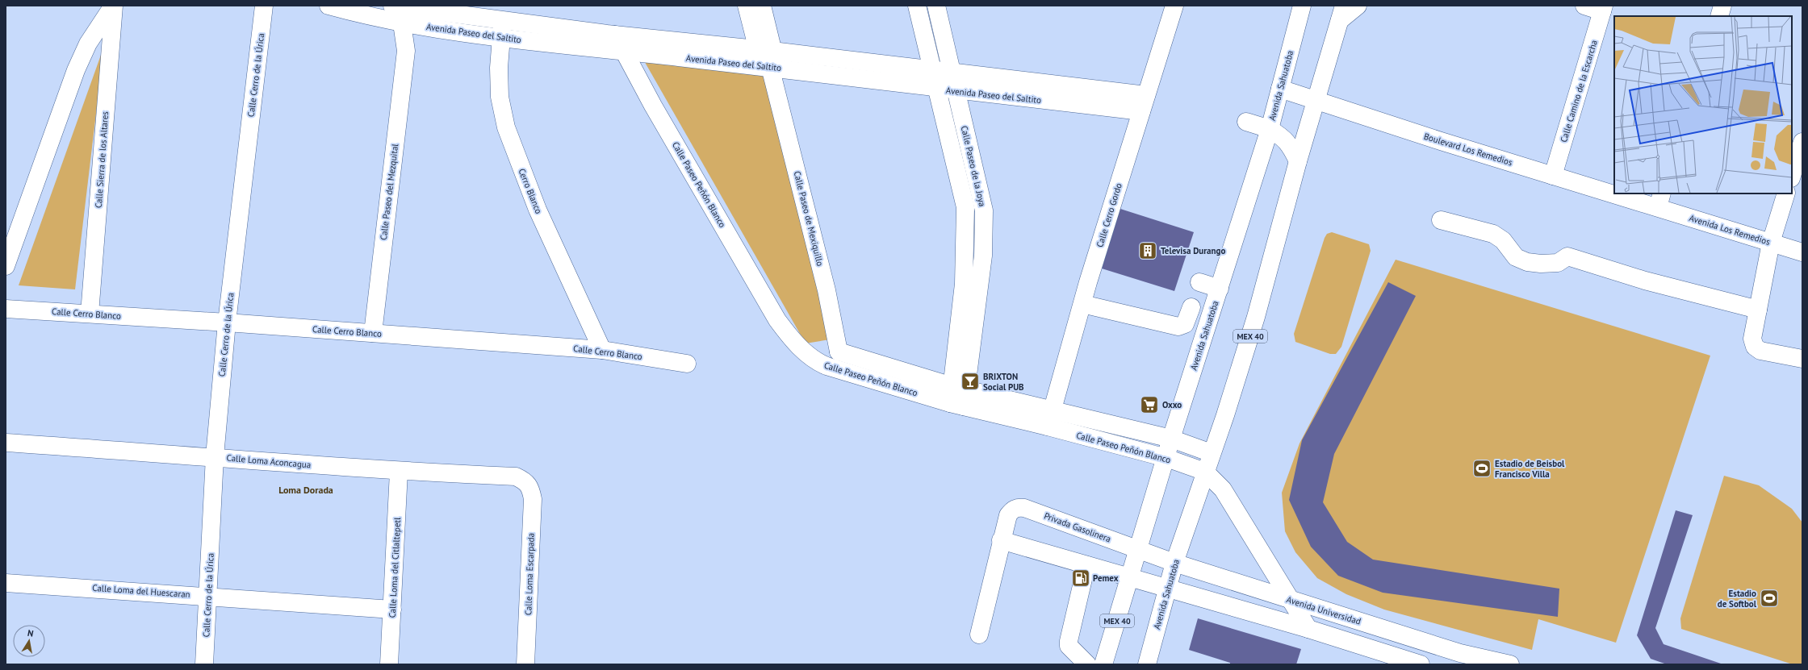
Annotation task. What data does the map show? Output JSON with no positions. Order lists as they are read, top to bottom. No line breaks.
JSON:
{"streets":{"street":["Avenida Paseo del Saltito","Calle Cerro de la Úrica","Avenida Sahuatoba","Calle Camino de la Escarcha","Boulevard Los Remedios","Calle Sierra de los Altares","Calle Paseo de la Joya","Calle Paseo Peñón Blanco","Cerro Blanco","Calle Paseo del Mezquital","Calle Cerro Gordo","Calle Paseo de Mexiquillo","Avenida Los Remedios","Calle Cerro Blanco","MEX 40","Calle Loma Aconcagua","Privada Gasolinera","Calle Loma del Citlaltepetl","Calle Loma Escarpada","Calle Loma del Huescaran","Avenida Universidad"]},"crossings":[["Avenida Paseo del Saltito","Calle Paseo de la Joya"],["Avenida Paseo del Saltito","Calle Paseo Peñón Blanco"],["Avenida Paseo del Saltito","Cerro Blanco"],["Avenida Paseo del Saltito","Calle Paseo del Mezquital"],["Avenida Paseo del Saltito","Calle Cerro Gordo"],["Avenida Paseo del Saltito","Calle Paseo de Mexiquillo"],["Calle Cerro de la Úrica","Calle Cerro Blanco"],["Calle Cerro de la Úrica","Calle Loma Aconcagua"],["Calle Cerro de la Úrica","Calle Loma del Huescaran"],["Avenida Sahuatoba","Boulevard Los Remedios"],["Avenida Sahuatoba","Calle Paseo Peñón Blanco"],["Avenida Sahuatoba","Privada Gasolinera"],["Avenida Sahuatoba","Avenida Universidad"],["Calle Camino de la Escarcha","Boulevard Los Remedios"],["Boulevard Los Remedios","Avenida Los Remedios"],["Calle Sierra de los Altares","Calle Cerro Blanco"],["Calle Paseo de la Joya","Calle Paseo Peñón Blanco"],["Calle Paseo Peñón Blanco","Calle Cerro Gordo"],["Calle Paseo Peñón Blanco","Calle Paseo de Mexiquillo"],["Cerro Blanco","Calle Cerro Blanco"],["Calle Paseo del Mezquital","Calle Cerro Blanco"],["Calle Loma Aconcagua","Calle Loma del Citlaltepetl"],["Calle Loma Aconcagua","Calle Loma Escarpada"],["Privada Gasolinera","Avenida Universidad"],["Calle Loma del Citlaltepetl","Calle Loma del Huescaran"]],"districts":["Loma Dorada"],"places":{"building":["Televisa Durango"],"bar":["BRIXTON Social PUB"],"supermarket":["Oxxo"],"sports":["Estadio de Beisbol Francisco Villa","Estadio de Softbol"],"fuel station":["Pemex"]},"north":"top"}
